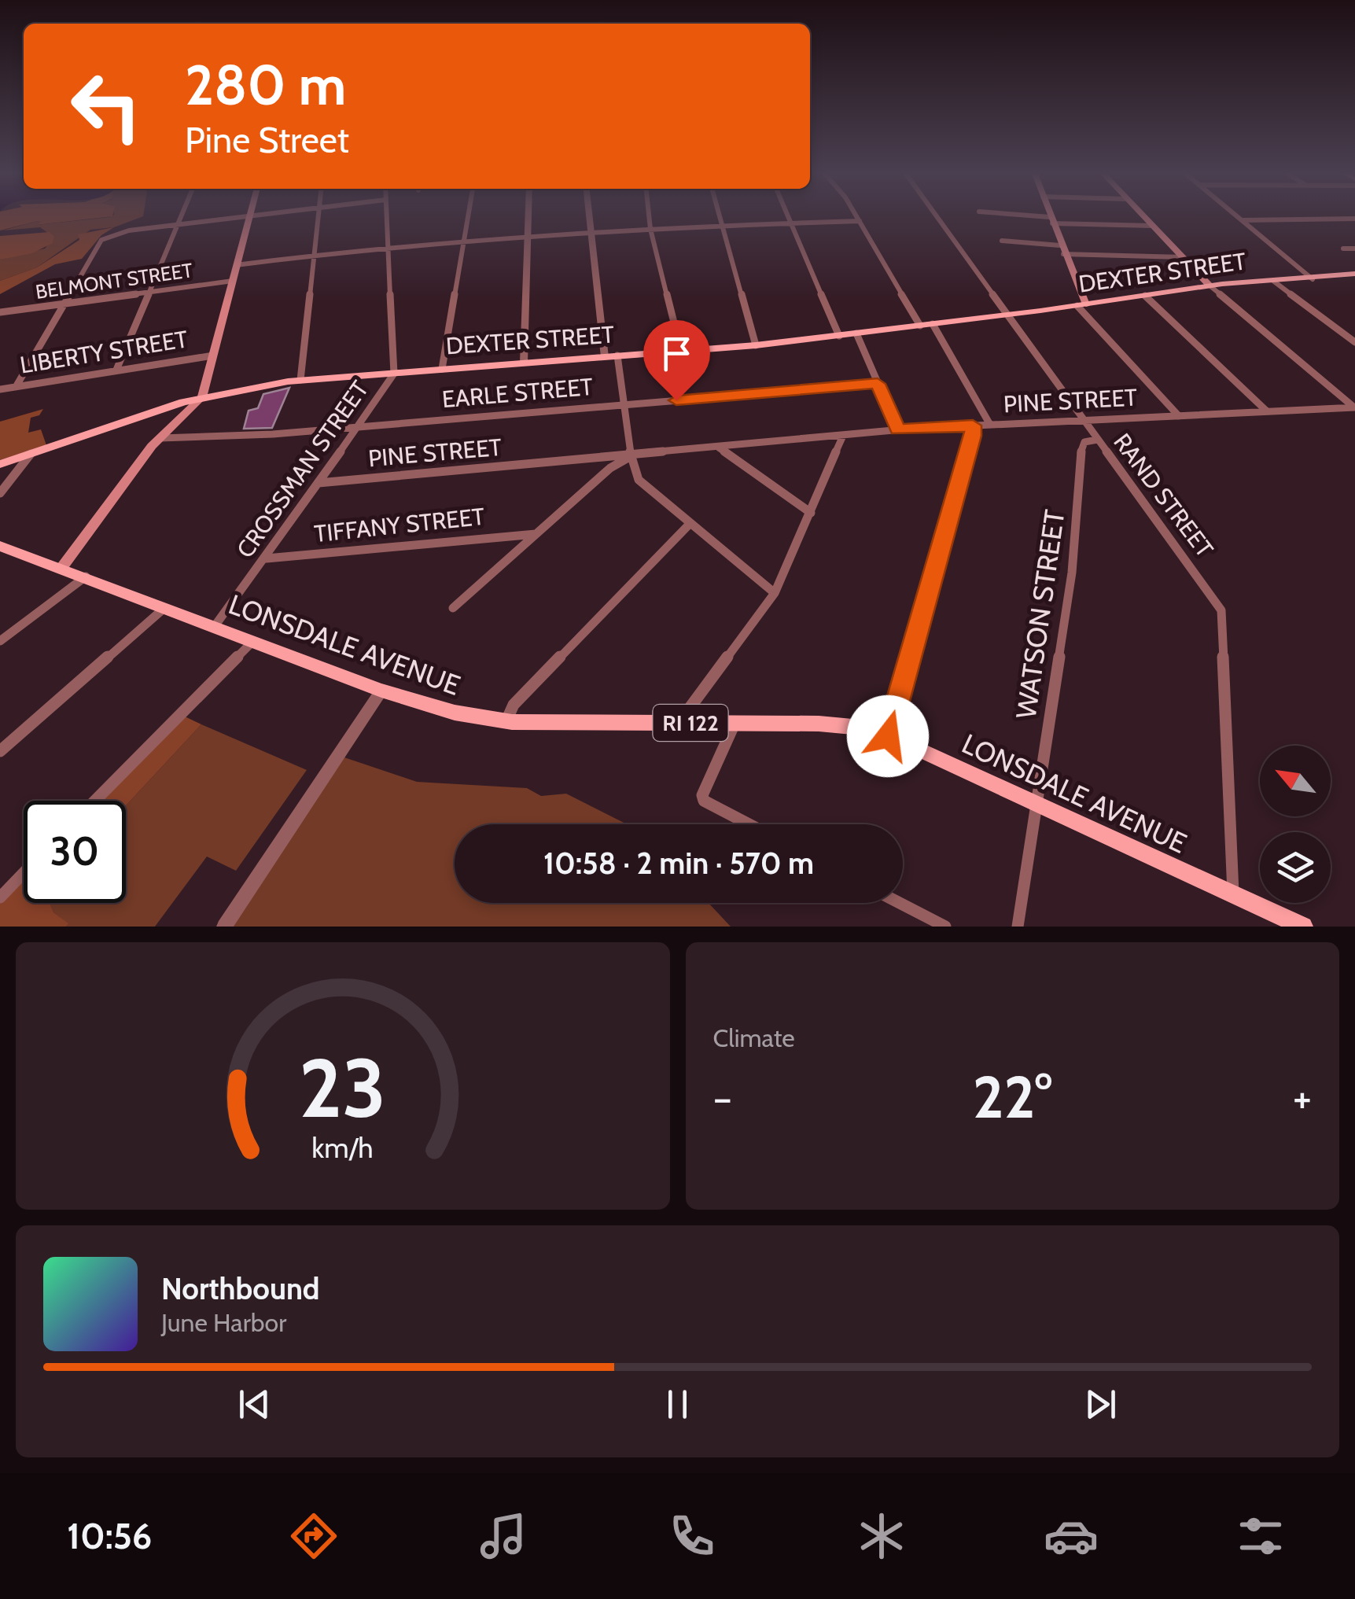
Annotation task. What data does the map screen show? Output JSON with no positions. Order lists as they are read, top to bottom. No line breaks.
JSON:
{"streets":{"main road":["DEXTER STREET","LONSDALE AVENUE","RI 122"],"street":["BELMONT STREET","LIBERTY STREET","EARLE STREET","PINE STREET","CROSSMAN STREET","RAND STREET","TIFFANY STREET","WATSON STREET"]},"crossings":[["DEXTER STREET","CROSSMAN STREET"],["DEXTER STREET","RAND STREET"],["EARLE STREET","CROSSMAN STREET"],["PINE STREET","CROSSMAN STREET"],["PINE STREET","RAND STREET"],["CROSSMAN STREET","TIFFANY STREET"],["CROSSMAN STREET","LONSDALE AVENUE"],["RAND STREET","WATSON STREET"],["RAND STREET","LONSDALE AVENUE"],["WATSON STREET","LONSDALE AVENUE"]],"north":"top left","page":{"turn":["280 m","Pine Street"],"limit":"30","trip":"10:58 · 2 min · 570 m","tile":"Climate","heat":["−","22°","+"],"song":["Northbound","June Harbor"],"tabs":"10:56","gauge":["23","km/h"]}}
